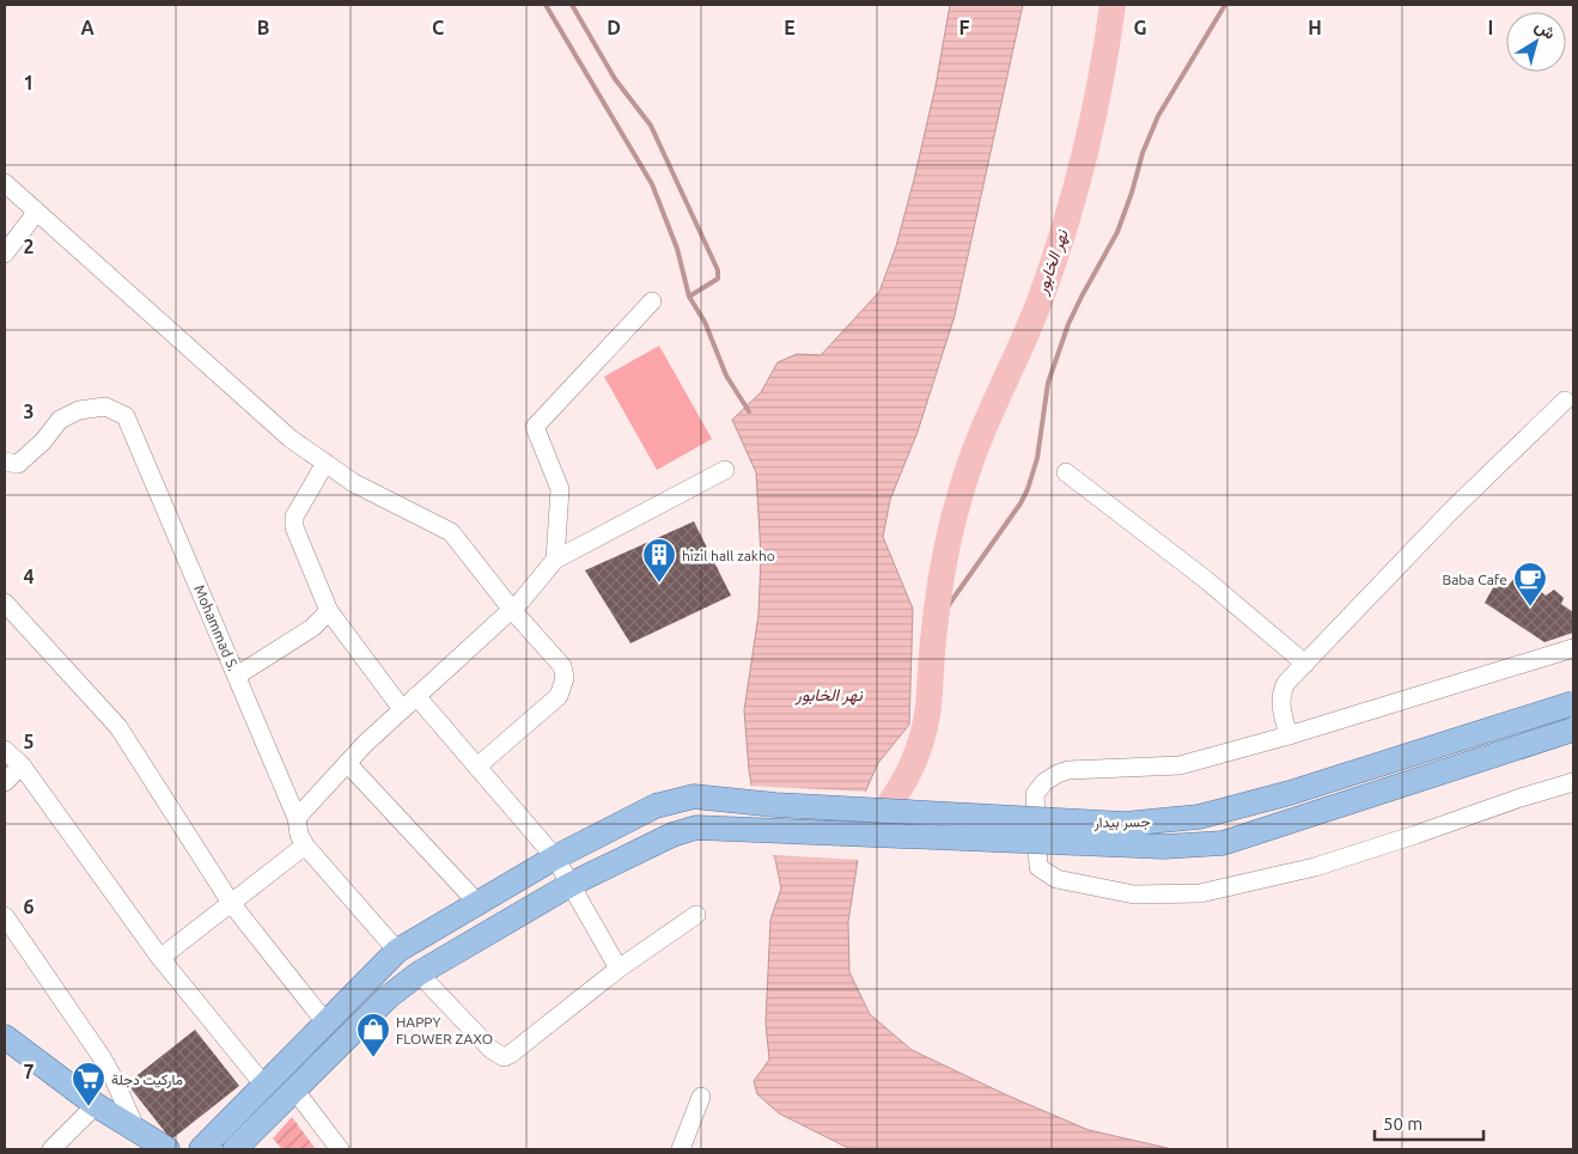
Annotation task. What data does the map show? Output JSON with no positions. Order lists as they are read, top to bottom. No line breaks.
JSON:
{"streets":{"main road":["جسر بيدار"],"street":["Mohammad S."]},"crossings":[["Mohammad S.","جسر بيدار"]],"water":["نهر الخابور"],"places":{"building":["hizil hall zakho"],"cafe":["Baba Cafe"],"shop":["HAPPY FLOWER ZAXO"],"supermarket":["ماركيت دجلة"]},"scale_bar":"50 m","north":"top right","grid":{"columns":["A","B","C","D","E","F","G","H","I"],"rows":["1","2","3","4","5","6","7"]}}
